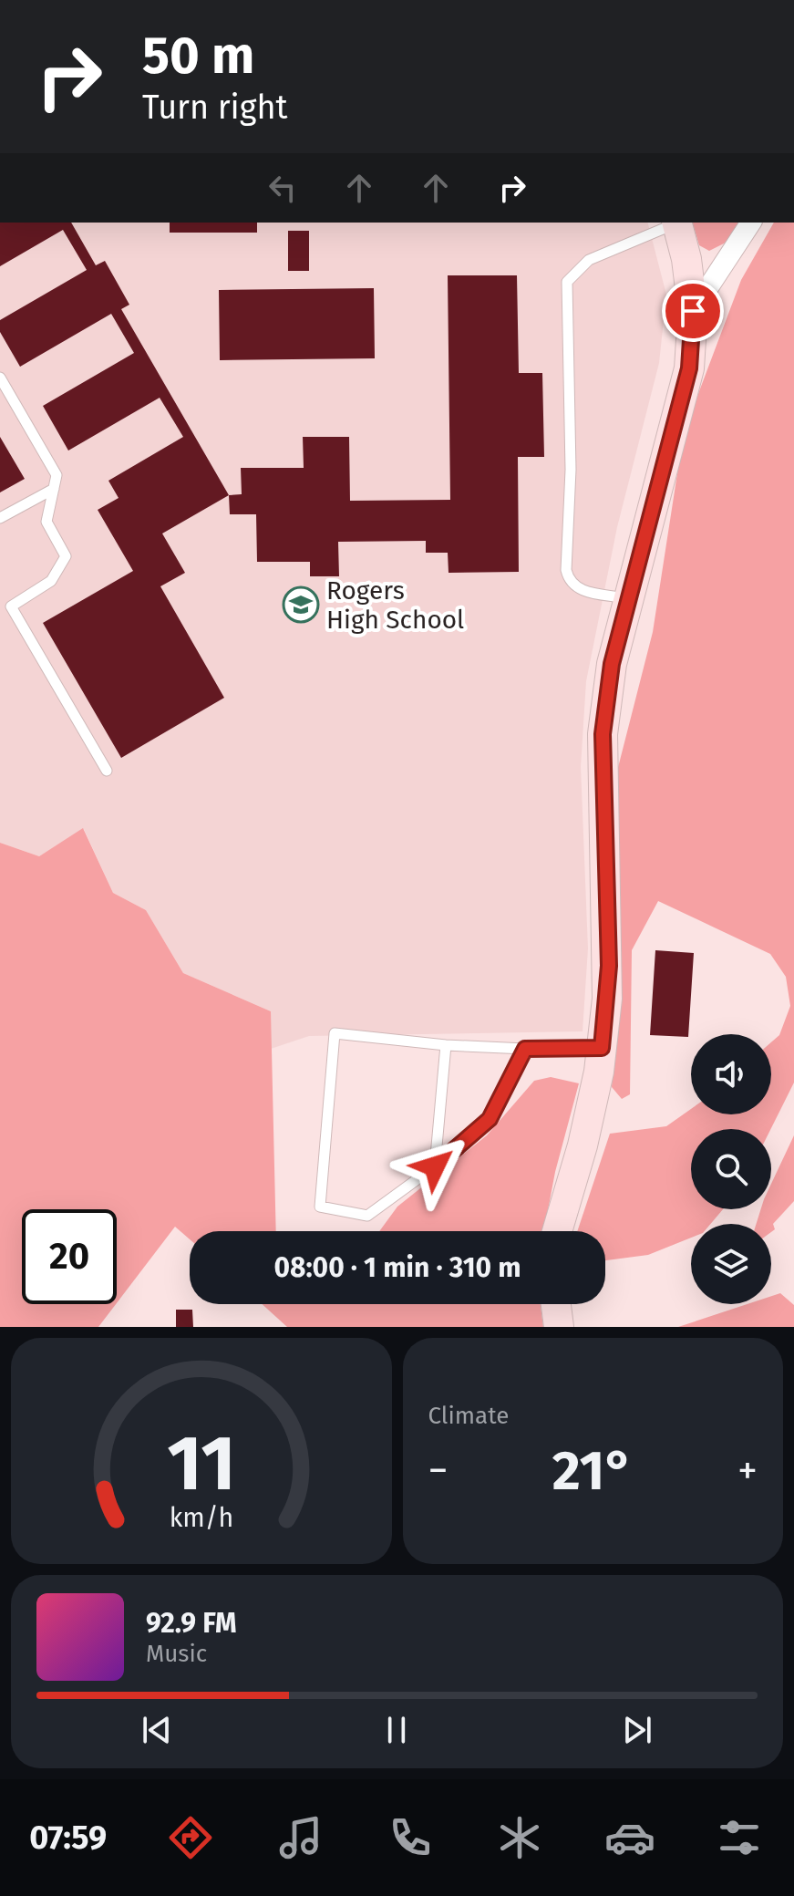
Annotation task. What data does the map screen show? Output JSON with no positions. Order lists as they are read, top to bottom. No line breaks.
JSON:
{"places":{"school or university":["Rogers High School"]},"page":{"turn":["50 m","Turn right"],"limit":"20","trip":"08:00 · 1 min · 310 m","tile":"Climate","heat":["−","21°","+"],"song":["92.9 FM","Music"],"tabs":"07:59","gauge":["11","km/h"]}}
